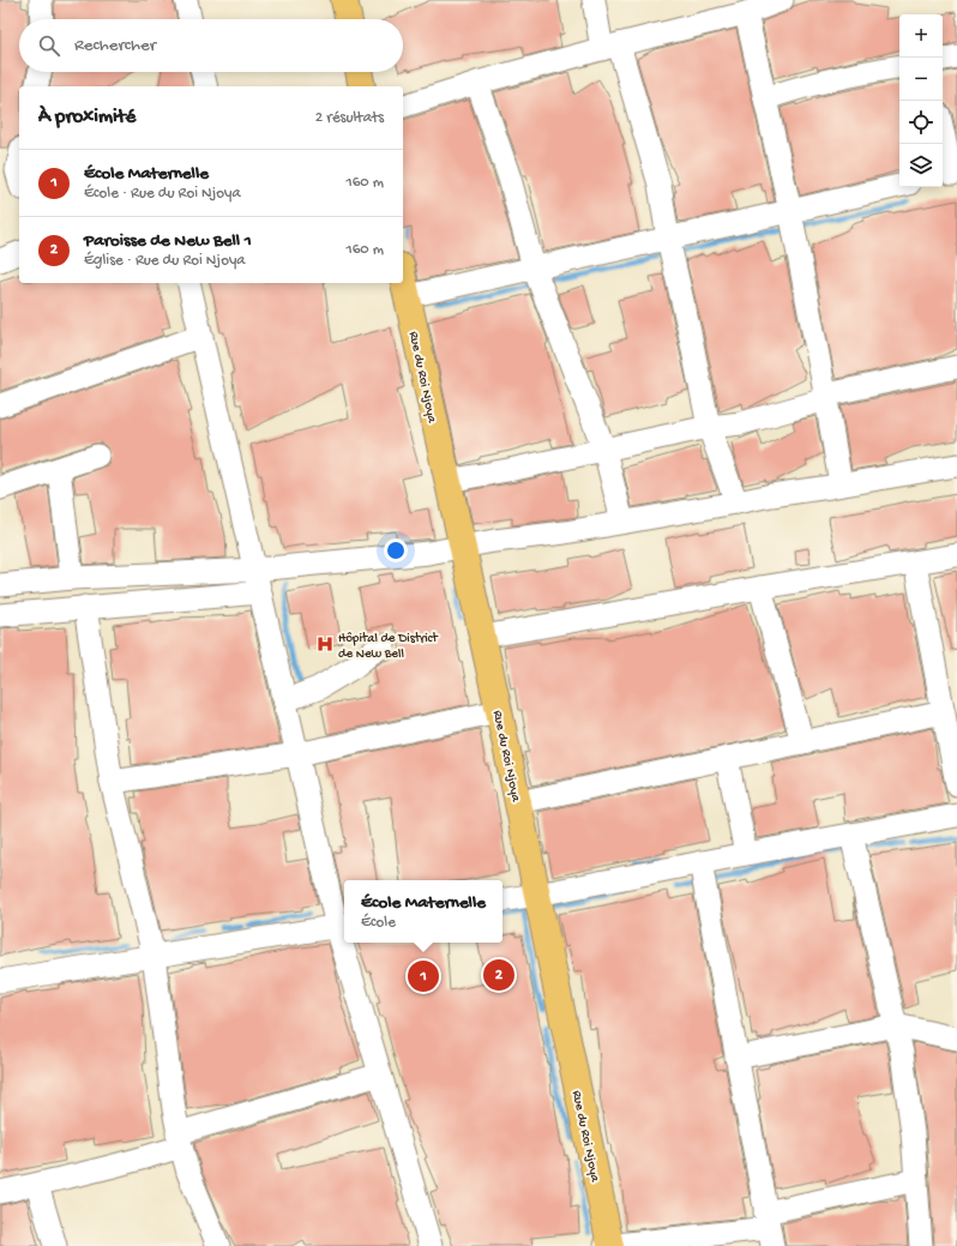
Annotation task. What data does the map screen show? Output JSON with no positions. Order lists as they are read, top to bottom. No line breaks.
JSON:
{"streets":{"main road":["Rue du Roi Njoya"]},"places":{"hospital":["Hôpital de District de New Bell"]},"page":{"map_buttons":["+","−"],"search":"Rechercher","heading":["À proximité","2 résultats"],"list":[{"mark":"1","name":"École Maternelle","note":"École · Rue du Roi Njoya","value":"160 m"},{"mark":"2","name":"Paroisse de New Bell 1","note":"Église · Rue du Roi Njoya","value":"160 m"}],"popup":["École Maternelle","École"],"pins":["2","1"]}}
